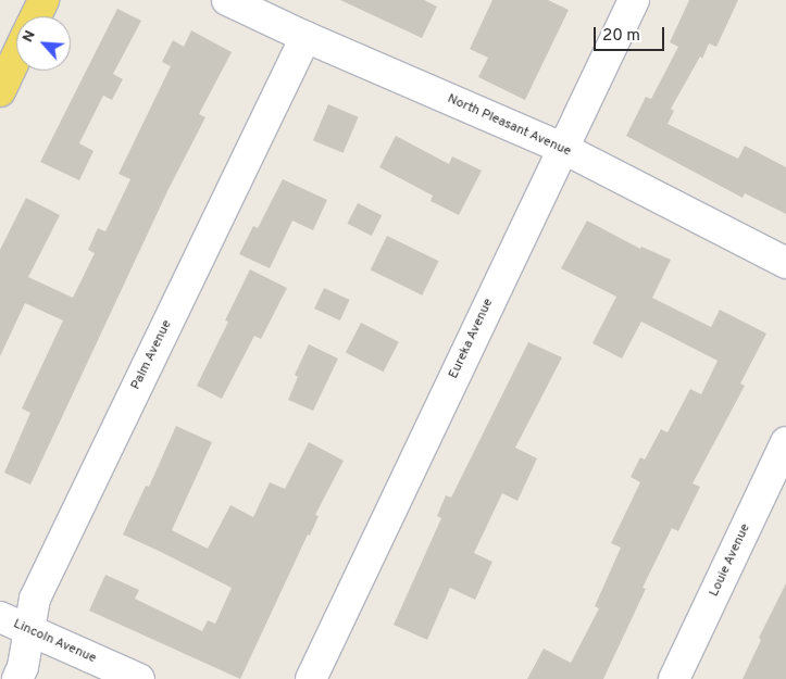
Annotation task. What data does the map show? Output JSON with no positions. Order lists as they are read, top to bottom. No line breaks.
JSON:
{"streets":{"street":["North Pleasant Avenue","Eureka Avenue","Palm Avenue","Louie Avenue","Lincoln Avenue"]},"crossings":[["North Pleasant Avenue","Eureka Avenue"],["North Pleasant Avenue","Palm Avenue"],["Palm Avenue","Lincoln Avenue"]],"scale_bar":"20 m","north":"top left"}
